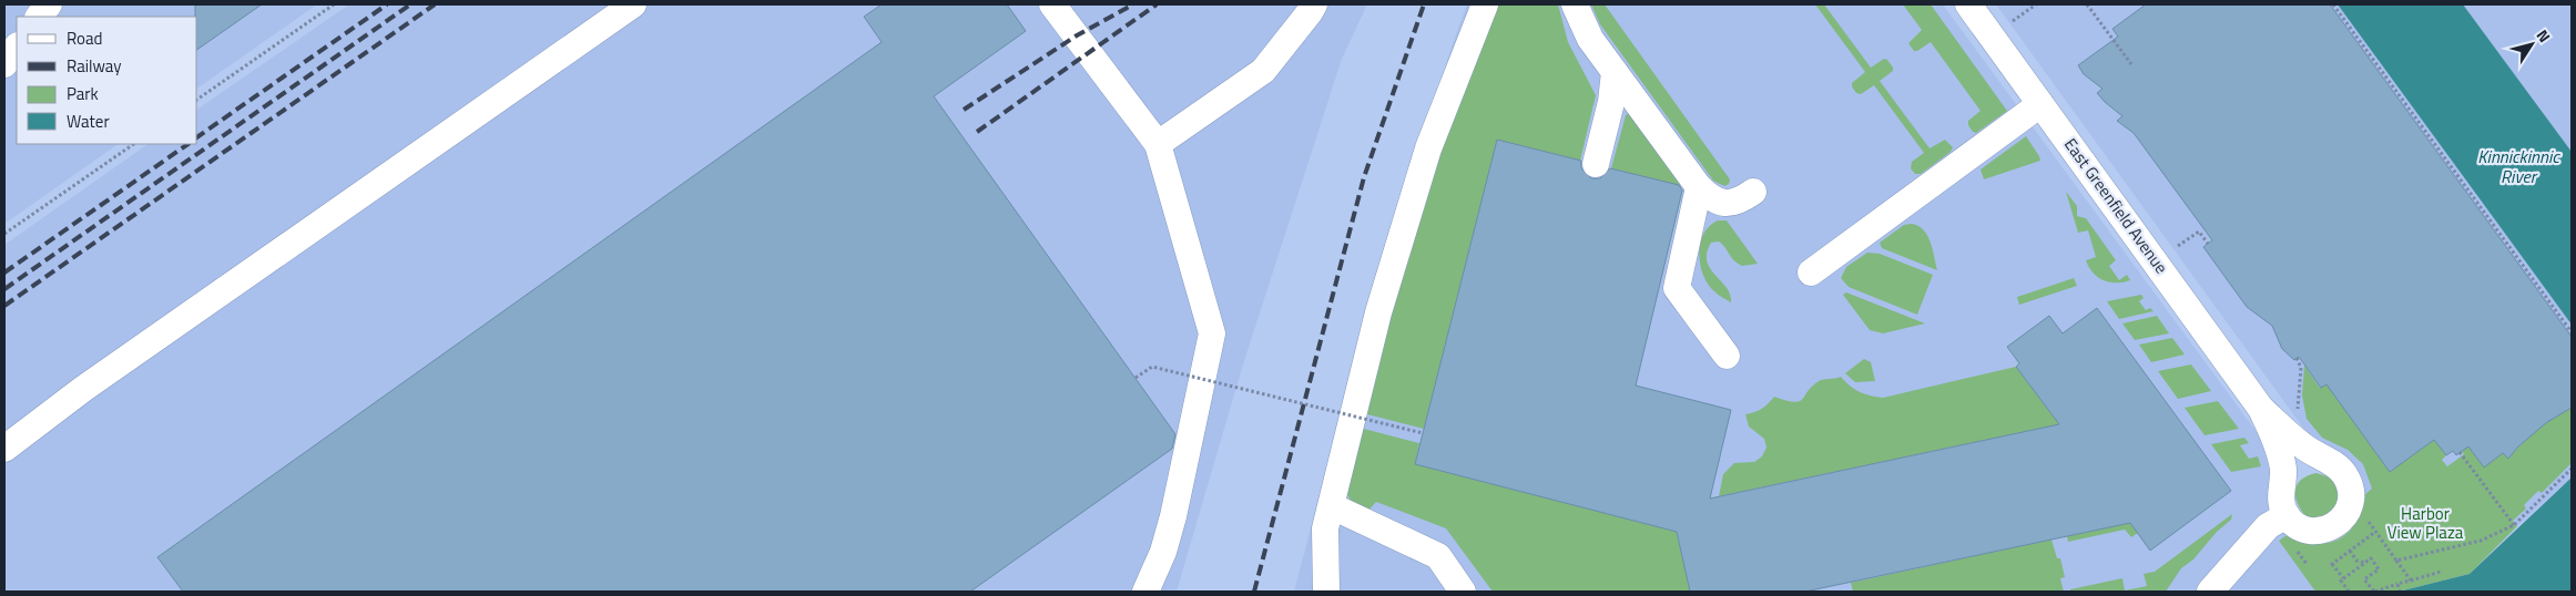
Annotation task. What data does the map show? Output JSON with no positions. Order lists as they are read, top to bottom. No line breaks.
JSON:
{"streets":{"street":["East Greenfield Avenue"]},"water":["Kinnickinnic River"],"parks":["Harbor View Plaza"],"legend":["Road","Railway","Park","Water"],"north":"top right"}
